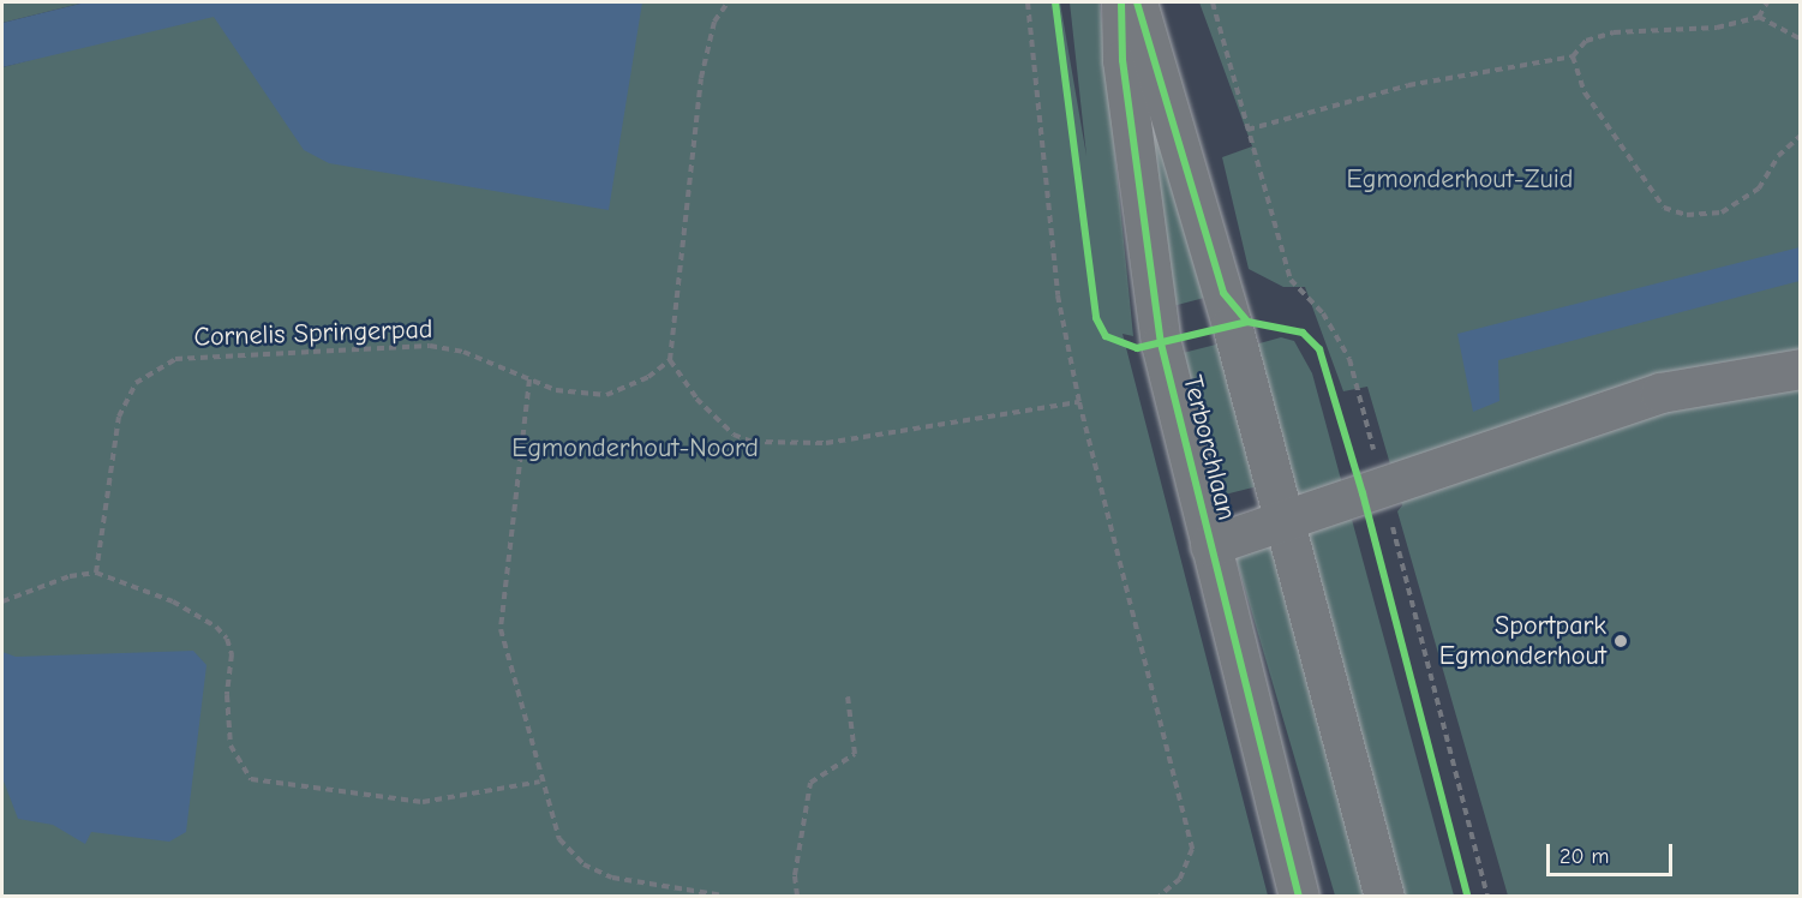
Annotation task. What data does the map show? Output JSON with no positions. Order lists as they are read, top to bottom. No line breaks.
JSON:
{"streets":{"street":["Terborchlaan"],"path":["Cornelis Springerpad"]},"parks":["Egmonderhout-Zuid","Egmonderhout-Noord"],"places":["Sportpark Egmonderhout"],"scale_bar":"20 m"}
